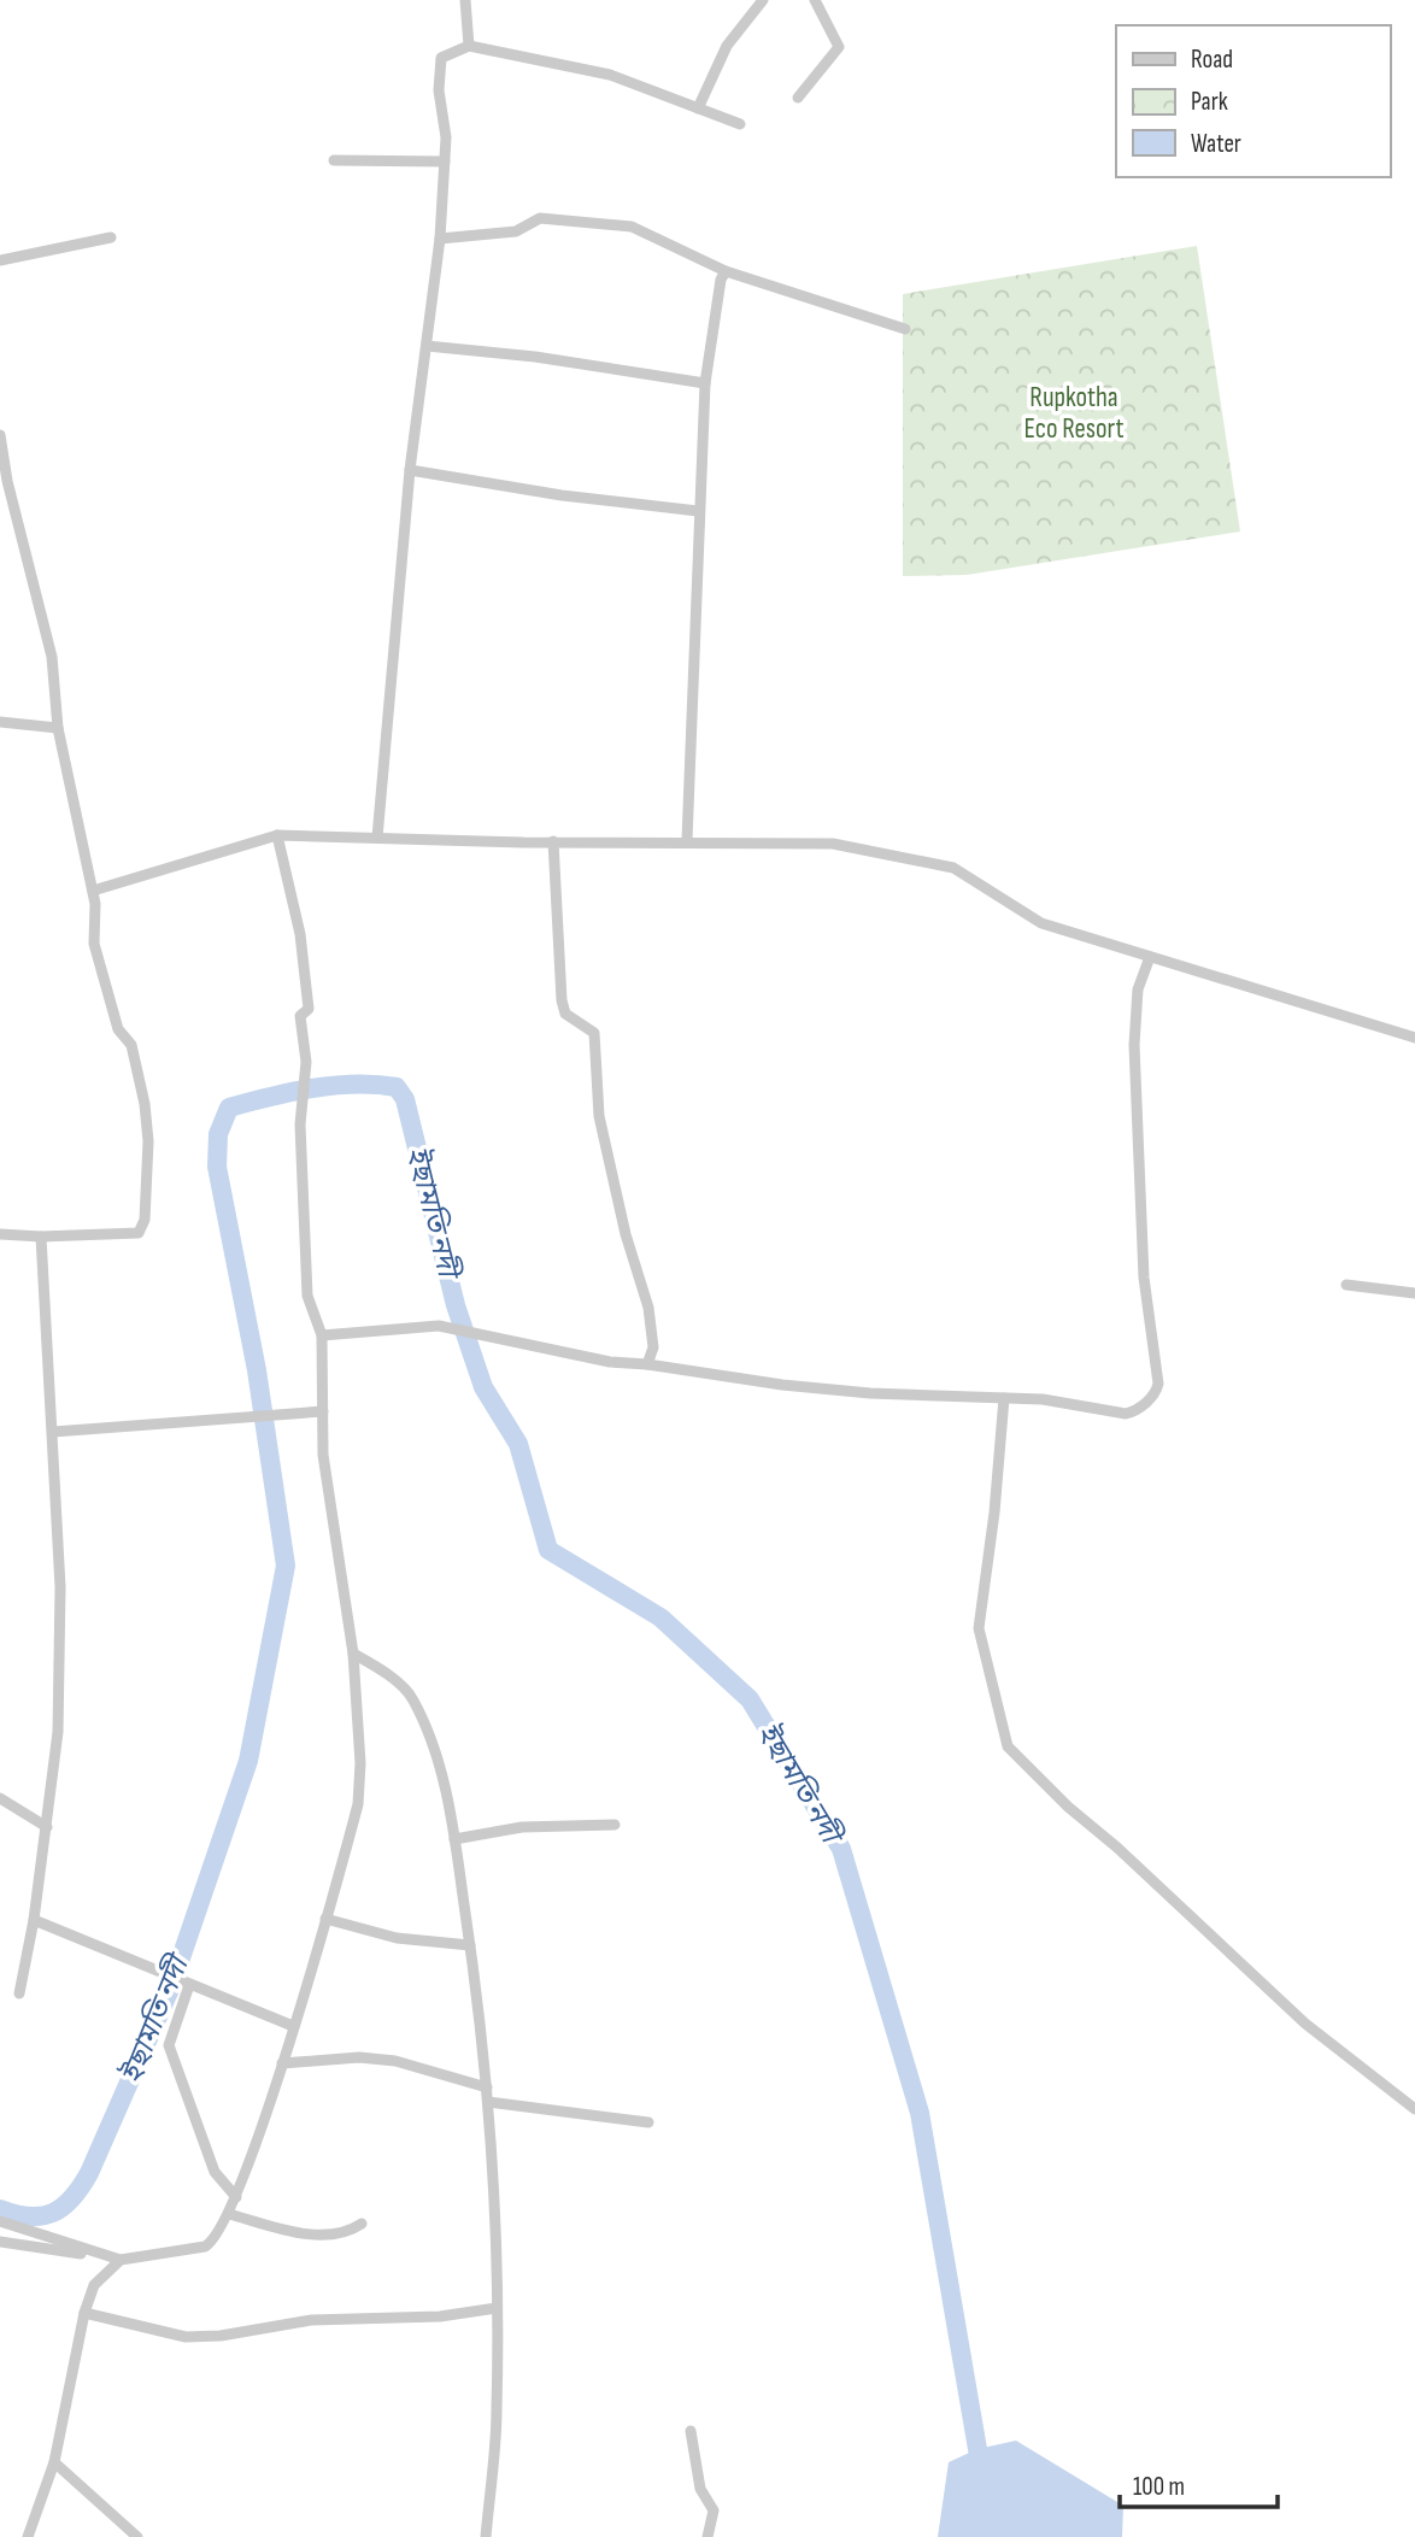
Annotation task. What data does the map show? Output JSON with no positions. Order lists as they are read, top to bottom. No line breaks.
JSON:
{"water":["ইছামতি নদী"],"parks":["Rupkotha Eco Resort"],"legend":["Road","Park","Water"],"scale_bar":"100 m"}
